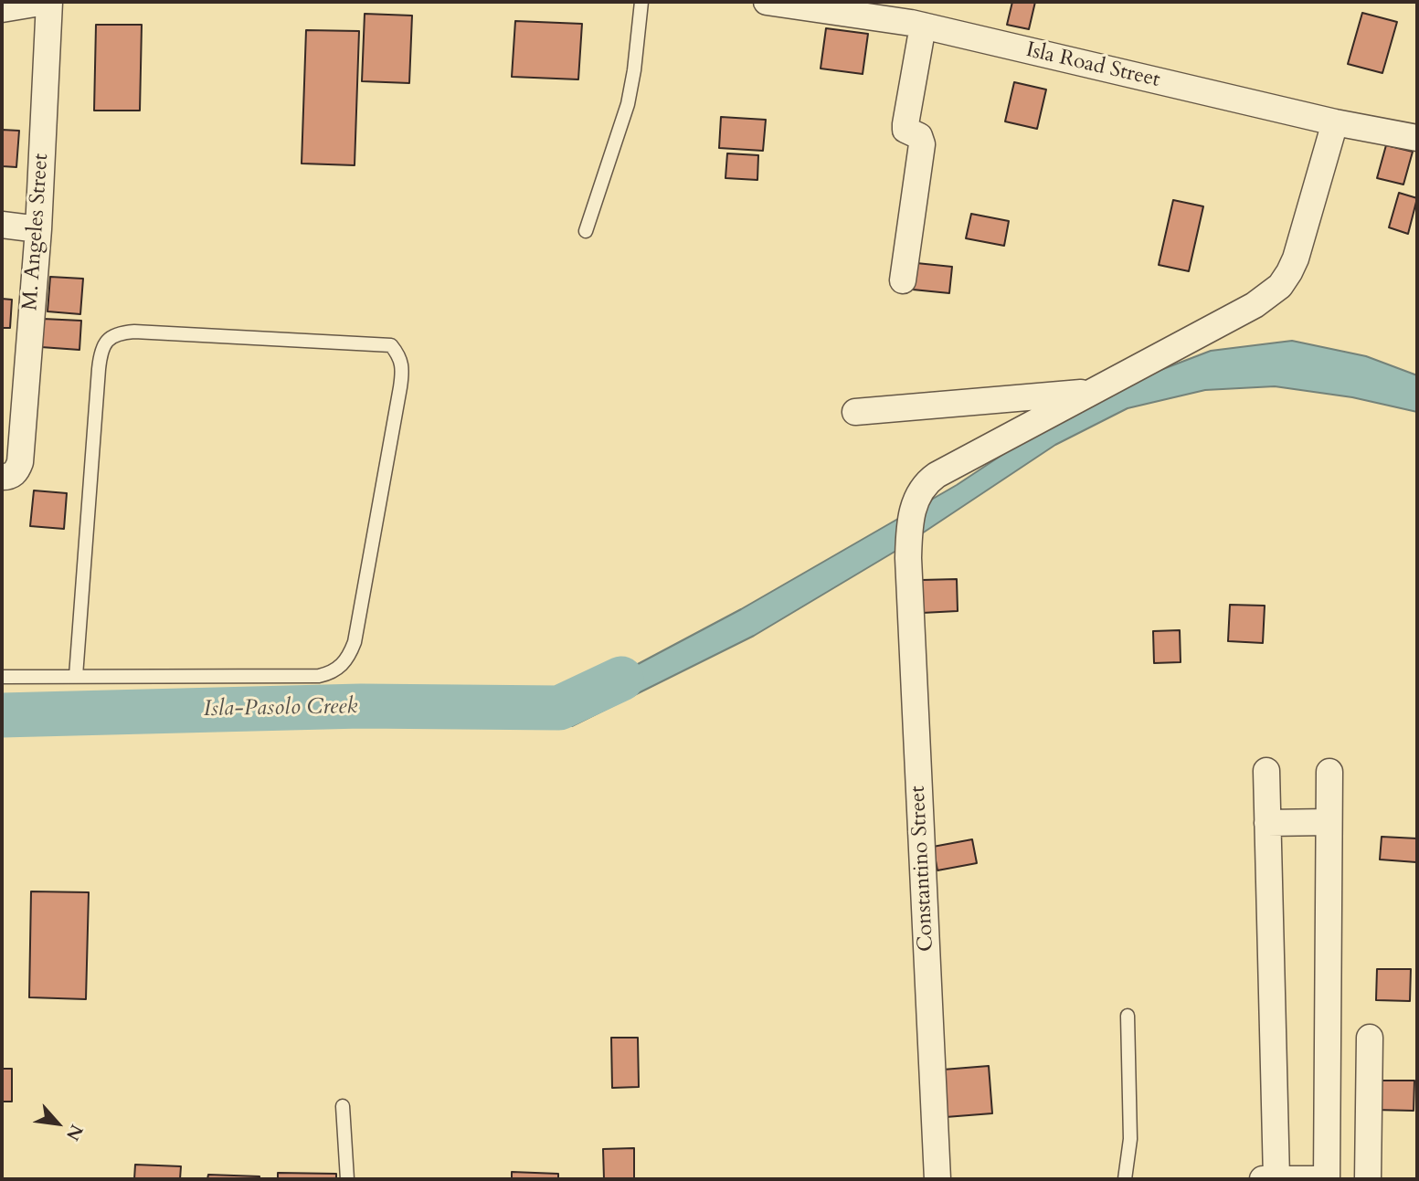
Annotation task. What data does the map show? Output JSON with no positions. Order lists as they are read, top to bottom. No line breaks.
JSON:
{"streets":{"street":["Isla Road Street","M. Angeles Street","Constantino Street"]},"water":["Isla-Pasolo Creek"],"north":"bottom right"}
